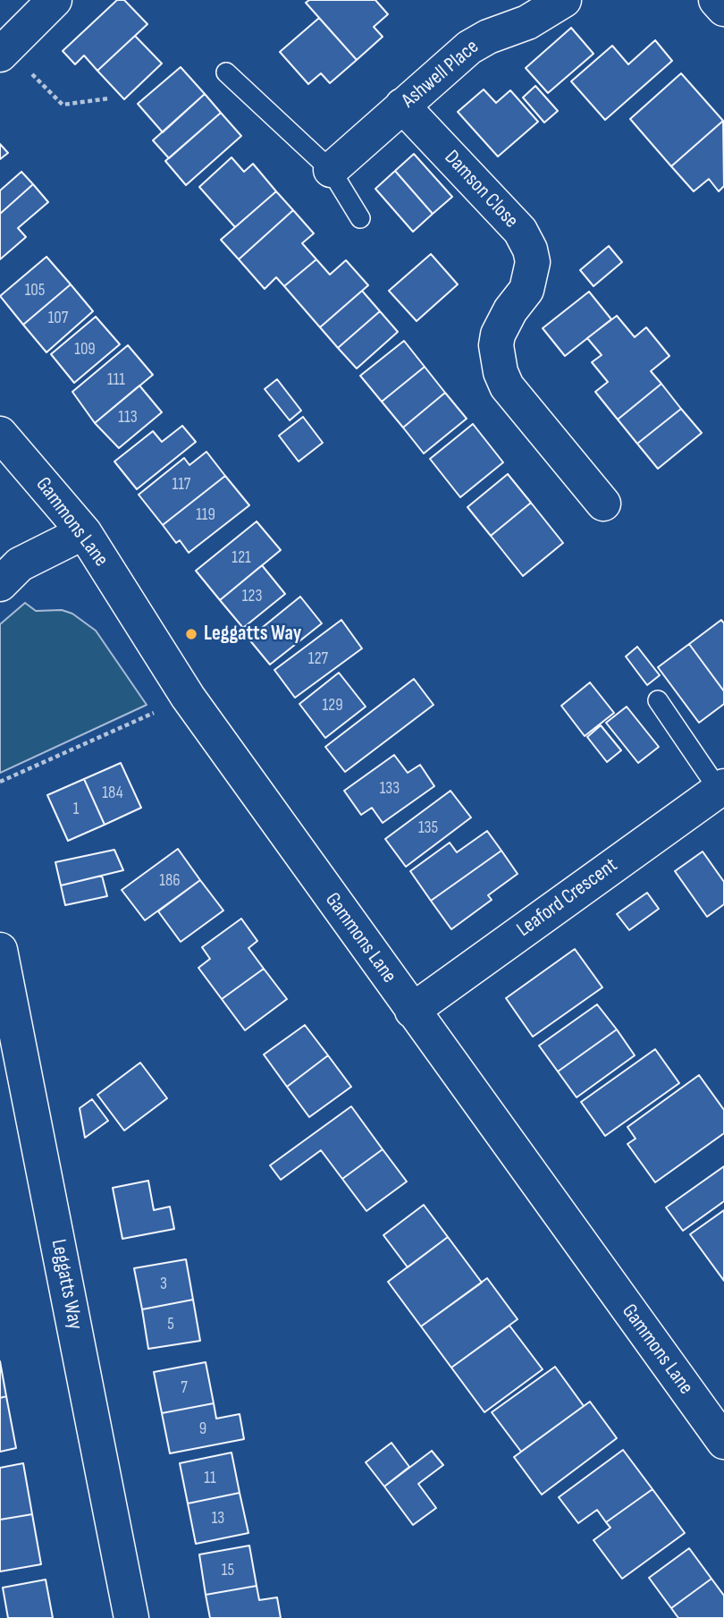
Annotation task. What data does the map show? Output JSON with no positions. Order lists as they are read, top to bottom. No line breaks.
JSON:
{"streets":{"street":["Ashwell Place","Damson Close","Gammons Lane","Leaford Crescent","Leggatts Way"]},"crossings":[["Ashwell Place","Damson Close"],["Gammons Lane","Leaford Crescent"]],"places":["Leggatts Way"],"house_numbers":["105","107","109","111","113","117","119","121","123","127","129","133","184","1","135","186","3","5","7","9","11","13","15"]}
